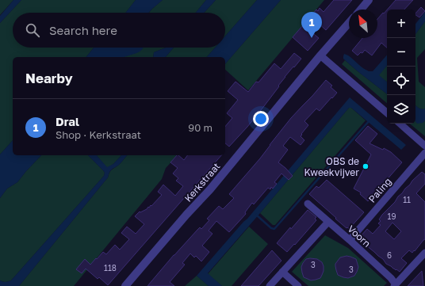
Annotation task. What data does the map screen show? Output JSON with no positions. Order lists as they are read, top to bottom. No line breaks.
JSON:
{"streets":{"street":["Kerkstraat","Paling","Voorn"]},"crossings":[["Paling","Voorn"]],"places":["OBS de Kweekvijver"],"house_numbers":["11","19","6","3","118","3"],"north":"top left","page":{"map_buttons":["+","−"],"pins":"1","search":"Search here","heading":"Nearby","list":[{"mark":"1","name":"Dral","note":"Shop · Kerkstraat","value":"90 m"}]}}
